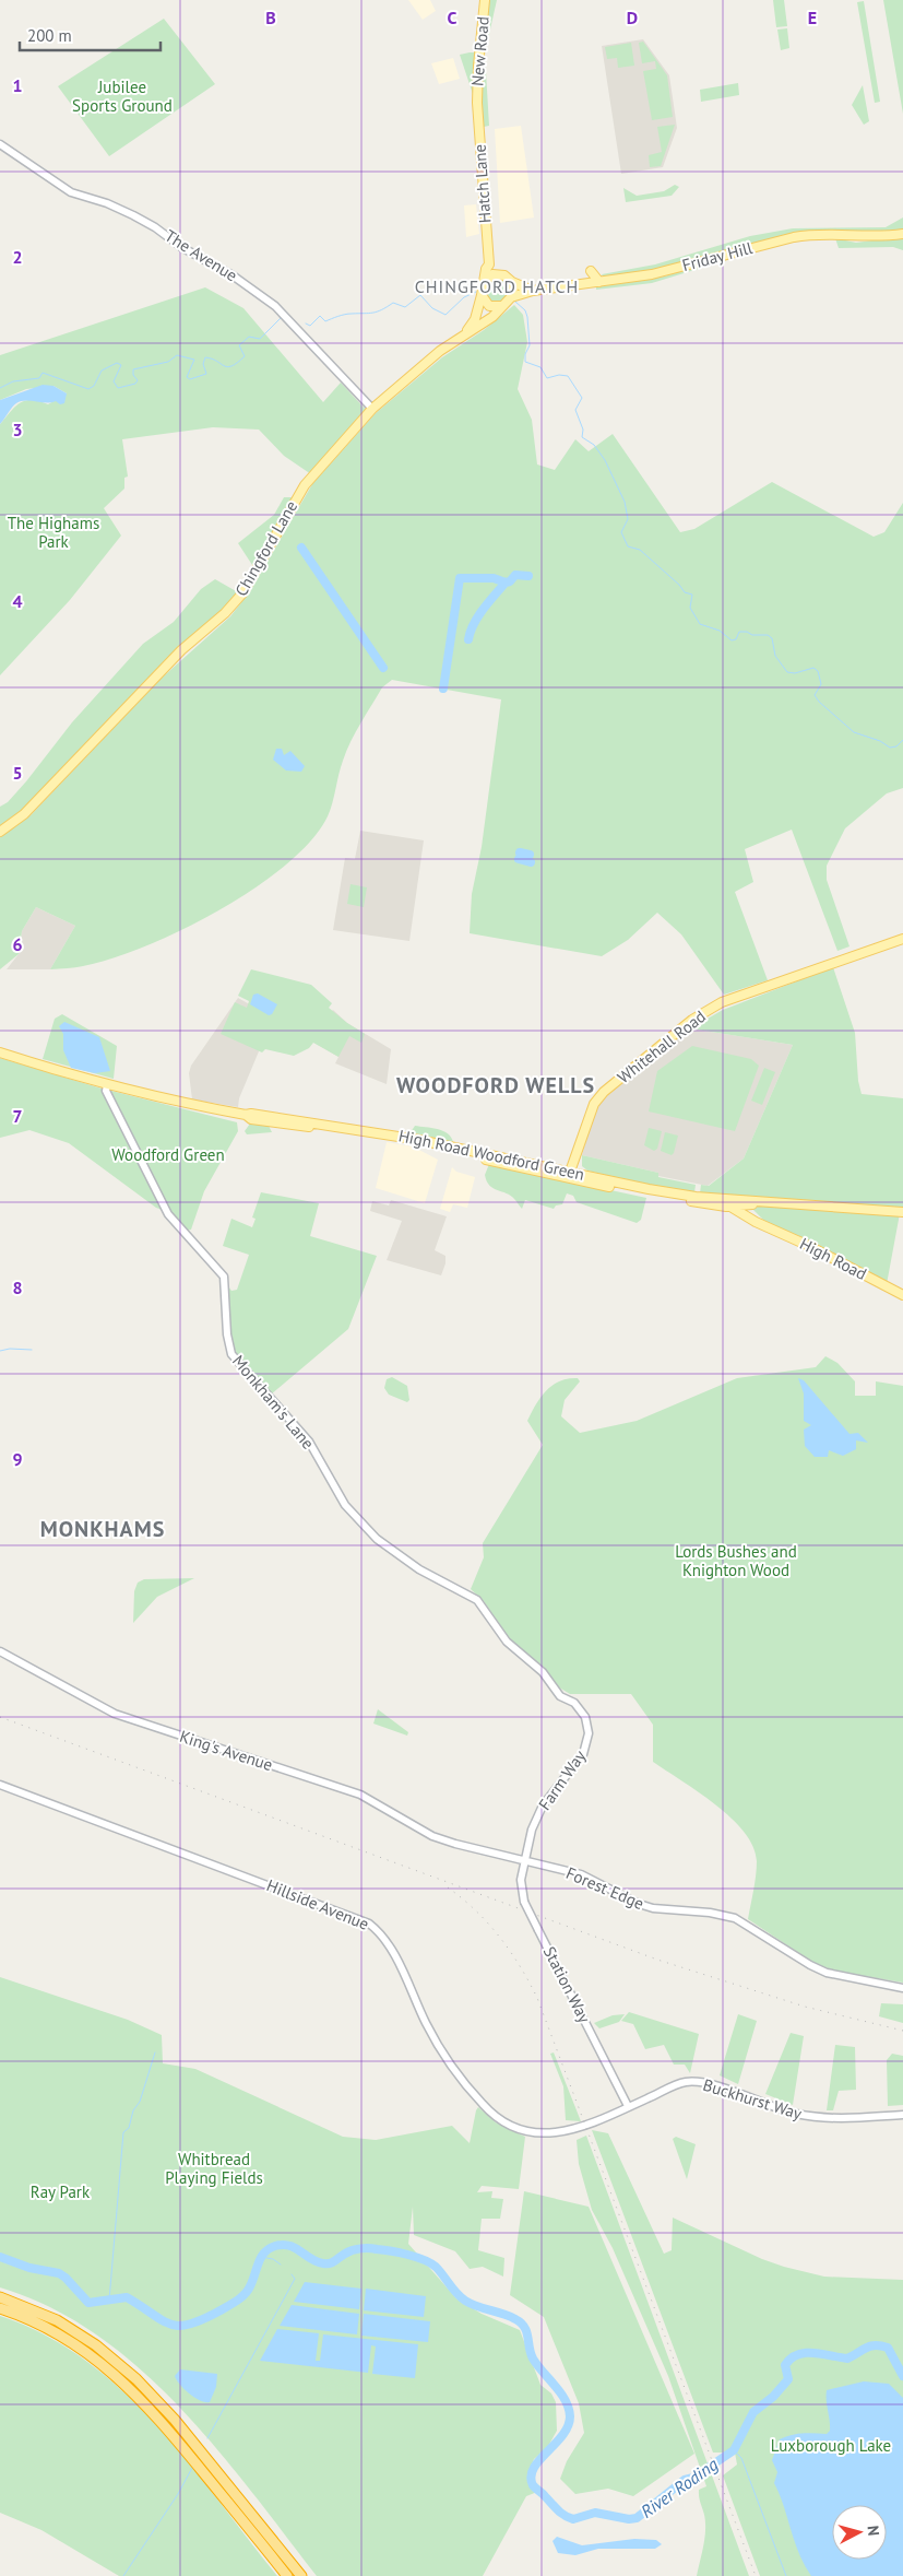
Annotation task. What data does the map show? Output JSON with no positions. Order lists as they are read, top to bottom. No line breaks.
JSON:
{"streets":{"main road":["New Road","Hatch Lane","Friday Hill","Chingford Lane","Whitehall Road","High Road Woodford Green","High Road"],"street":["The Avenue","Monkham's Lane","King's Avenue","Farm Way","Forest Edge","Hillside Avenue","Station Way","Buckhurst Way"]},"crossings":[["New Road","Hatch Lane"],["Hatch Lane","Friday Hill"],["Hatch Lane","Chingford Lane"],["The Avenue","Chingford Lane"],["Friday Hill","Chingford Lane"],["Whitehall Road","High Road Woodford Green"],["High Road Woodford Green","High Road"],["High Road Woodford Green","Monkham's Lane"],["Monkham's Lane","Farm Way"],["King's Avenue","Forest Edge"],["Farm Way","Forest Edge"],["Farm Way","Station Way"],["Forest Edge","Station Way"],["Hillside Avenue","Buckhurst Way"],["Station Way","Buckhurst Way"]],"districts":["CHINGFORD HATCH","WOODFORD WELLS","MONKHAMS"],"water":["River Roding"],"parks":["Jubilee Sports Ground","The Highams Park","Woodford Green","Lords Bushes and Knighton Wood","Whitbread Playing Fields","Ray Park","Luxborough Lake"],"scale_bar":"200 m","north":"right","grid":{"columns":["B","C","D","E"],"rows":["1","2","3","4","5","6","7","8","9"]}}
